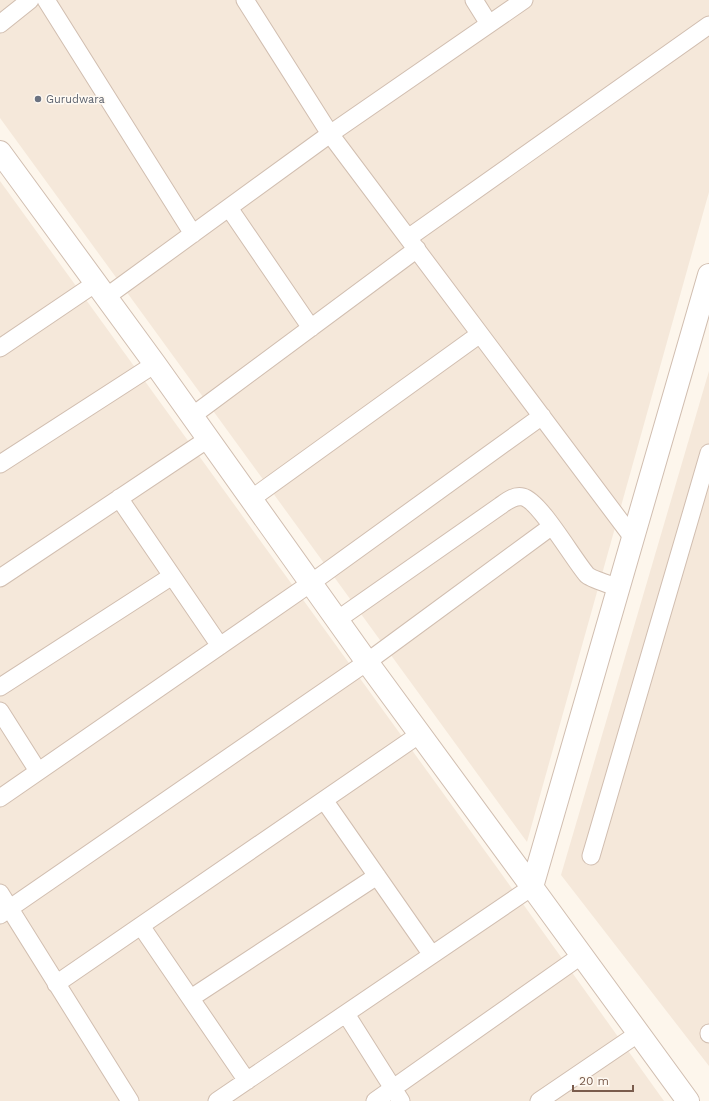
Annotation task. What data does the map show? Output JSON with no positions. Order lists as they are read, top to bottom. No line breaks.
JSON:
{"places":["Gurudwara"],"scale_bar":"20 m"}
